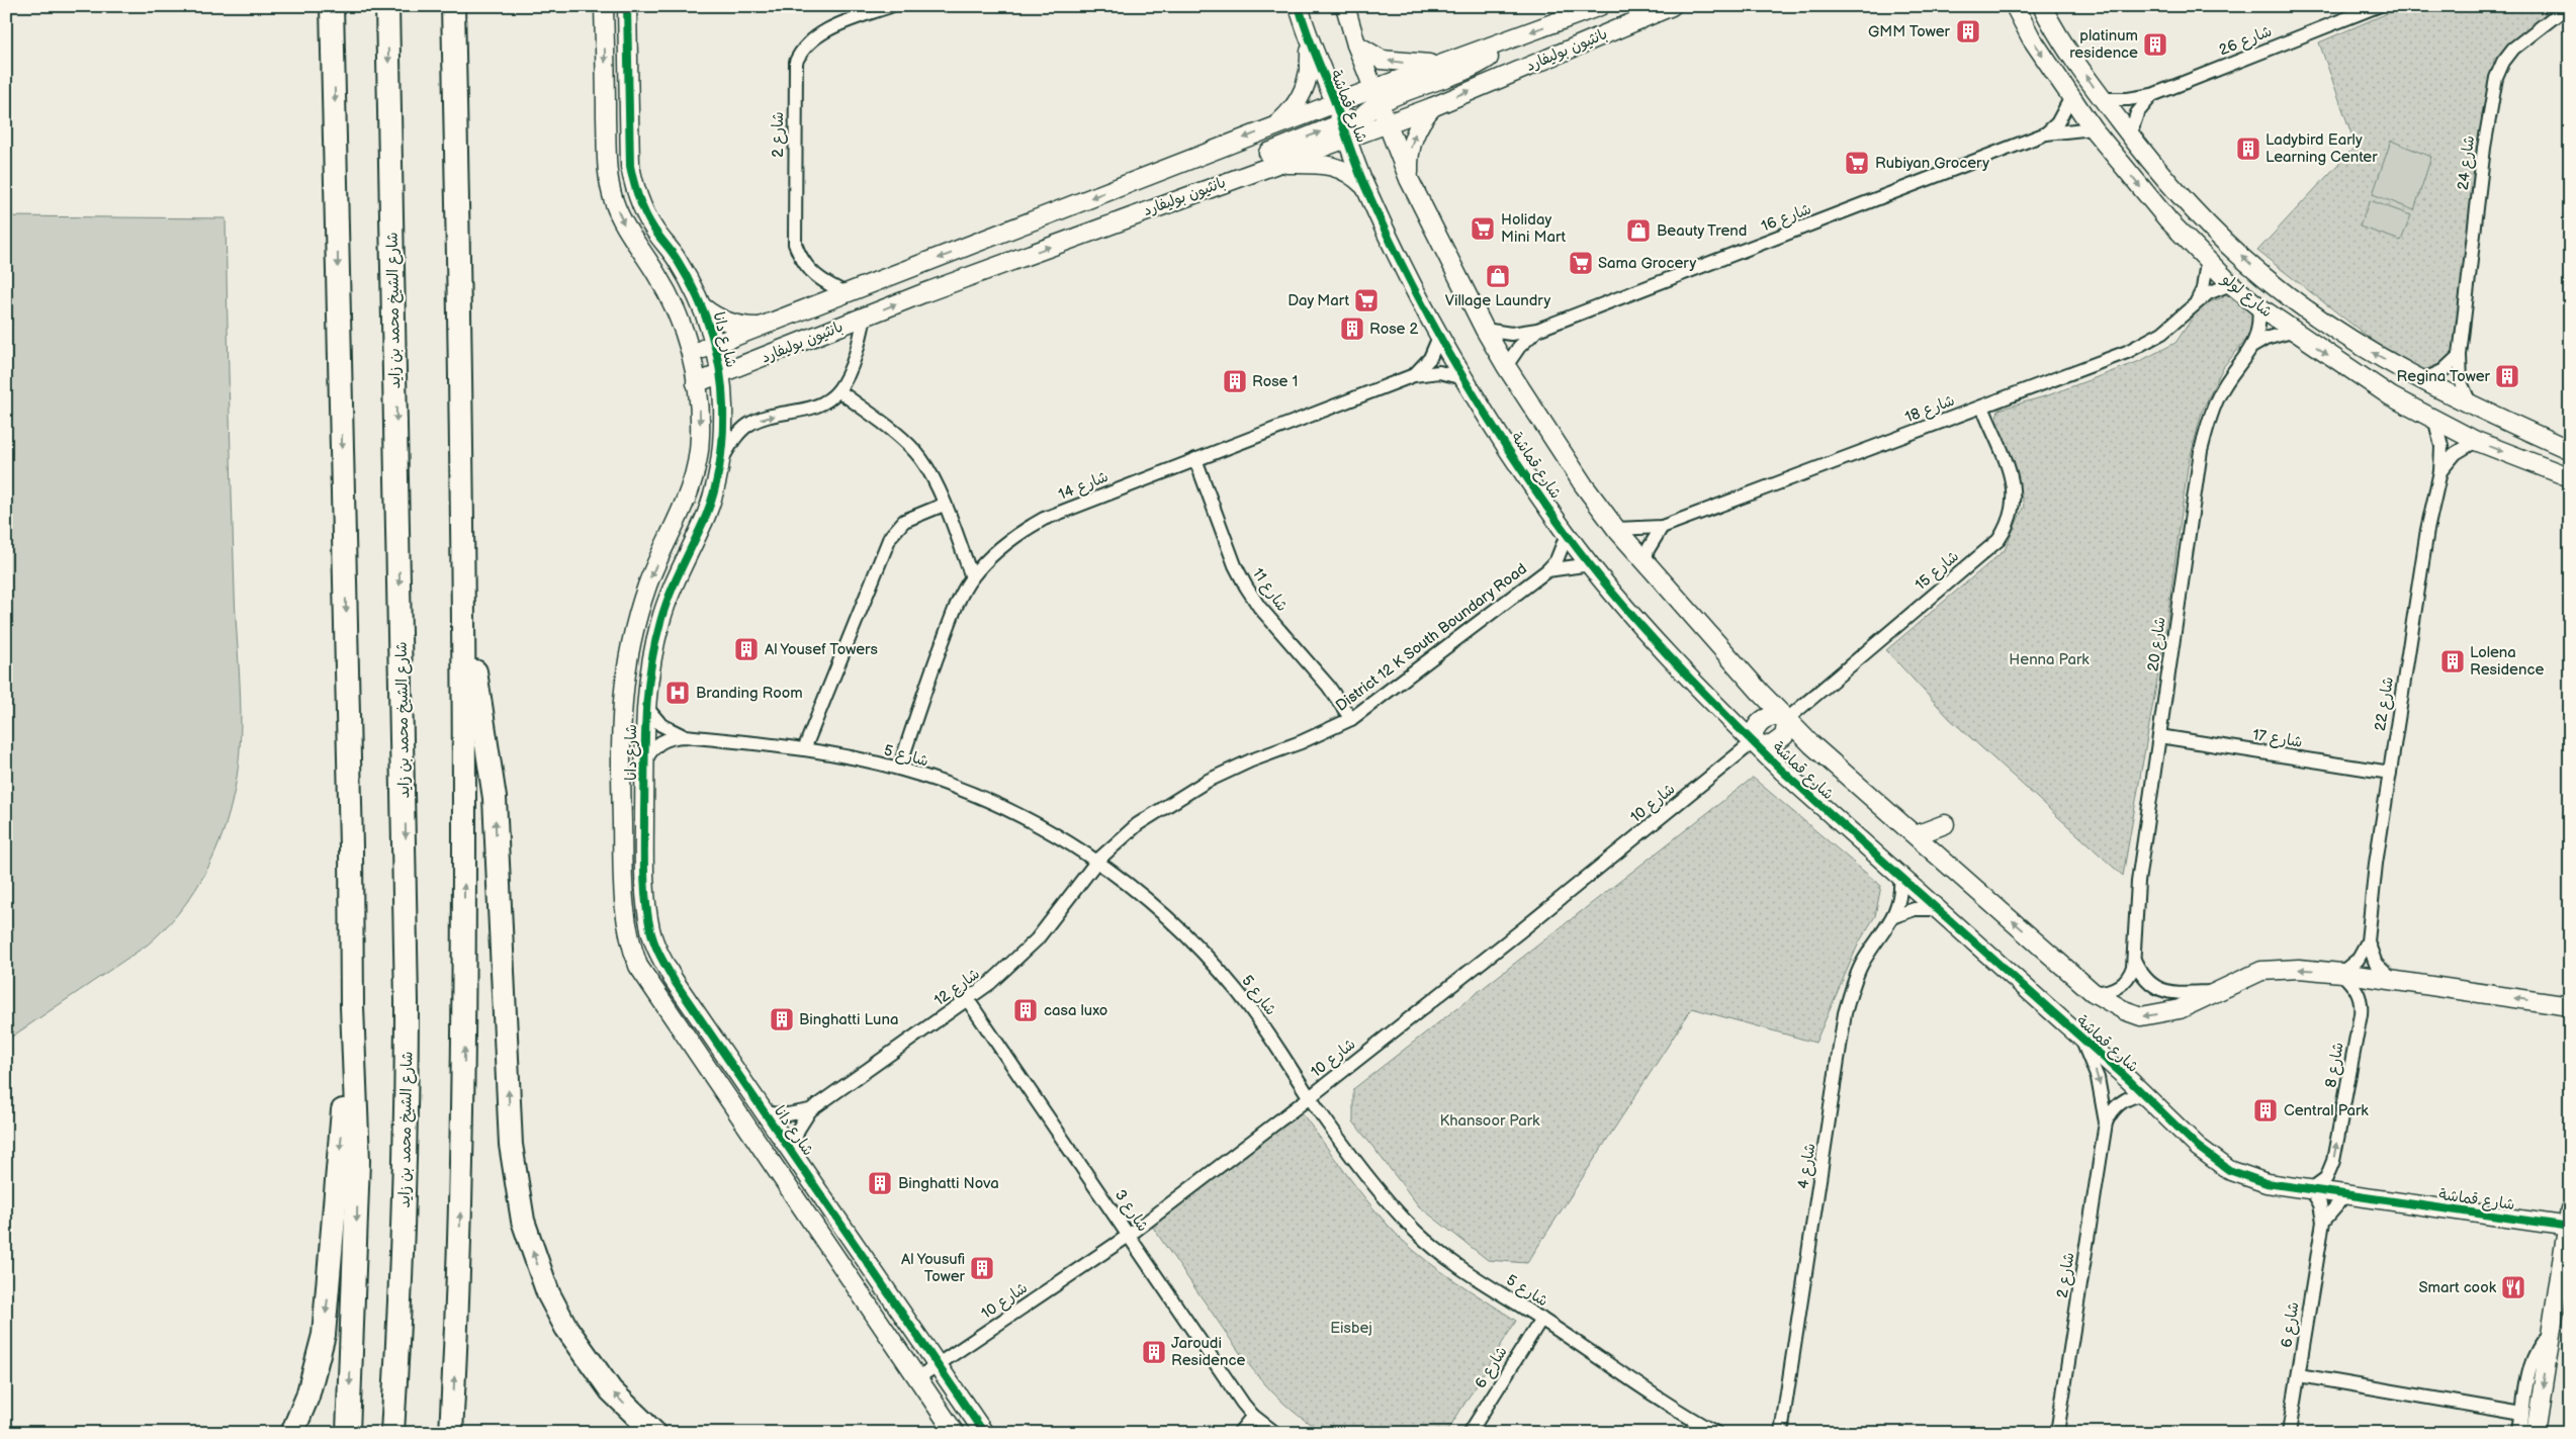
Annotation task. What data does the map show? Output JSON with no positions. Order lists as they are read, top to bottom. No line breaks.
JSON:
{"streets":{"highway":["شارع الشيخ محمد بن زايد"],"street":["شارع 26","بانثيون بوليفارد","شارع قماشة","شارع 2","شارع 24","شارع 16","شارع لولو","شارع دانا","شارع 18","شارع 14","شارع 15","شارع 11","District 12 K South Boundary Road","شارع 20","شارع 22","شارع 17","شارع 5","شارع 10","شارع 12","شارع 8","شارع 4","شارع 3","شارع 6"]},"crossings":[["شارع 26","شارع لولو"],["بانثيون بوليفارد","شارع قماشة"],["بانثيون بوليفارد","شارع 2"],["بانثيون بوليفارد","شارع دانا"],["شارع قماشة","شارع 2"],["شارع قماشة","شارع 16"],["شارع قماشة","شارع 18"],["شارع قماشة","شارع 14"],["شارع قماشة","شارع 15"],["شارع قماشة","District 12 K South Boundary Road"],["شارع قماشة","شارع 20"],["شارع قماشة","شارع 22"],["شارع قماشة","شارع 10"],["شارع قماشة","شارع 8"],["شارع قماشة","شارع 4"],["شارع قماشة","شارع 6"],["شارع 24","شارع لولو"],["شارع 16","شارع لولو"],["شارع لولو","شارع 18"],["شارع لولو","شارع 20"],["شارع لولو","شارع 22"],["شارع دانا","شارع 5"],["شارع دانا","شارع 10"],["شارع دانا","شارع 12"],["شارع 18","شارع 15"],["شارع 14","شارع 11"],["شارع 14","شارع 5"],["شارع 15","شارع 10"],["شارع 11","District 12 K South Boundary Road"],["District 12 K South Boundary Road","شارع 5"],["District 12 K South Boundary Road","شارع 12"],["شارع 20","شارع 17"],["شارع 22","شارع 17"],["شارع 22","شارع 8"],["شارع 5","شارع 10"],["شارع 5","شارع 12"],["شارع 5","شارع 6"],["شارع 10","شارع 3"],["شارع 12","شارع 3"],["شارع 8","شارع 6"]],"one_way":["شارع 8"],"parks":["Henna Park","Khansoor Park","Eisbej"],"places":{"building":["GMM Tower","platinum residence","Ladybird Early Learning Center","Rose 2","Regina Tower","Rose 1","Al Yousef Towers","Lolena Residence","casa luxo","Binghatti Luna","Central Park","Binghatti Nova","Al Yousufi Tower","Jaroudi Residence"],"supermarket":["Rubiyan Grocery","Holiday Mini Mart","Sama Grocery","Day Mart"],"shop":["Beauty Trend","Village Laundry"],"hospital":["Branding Room"],"restaurant":["Smart cook"]}}
